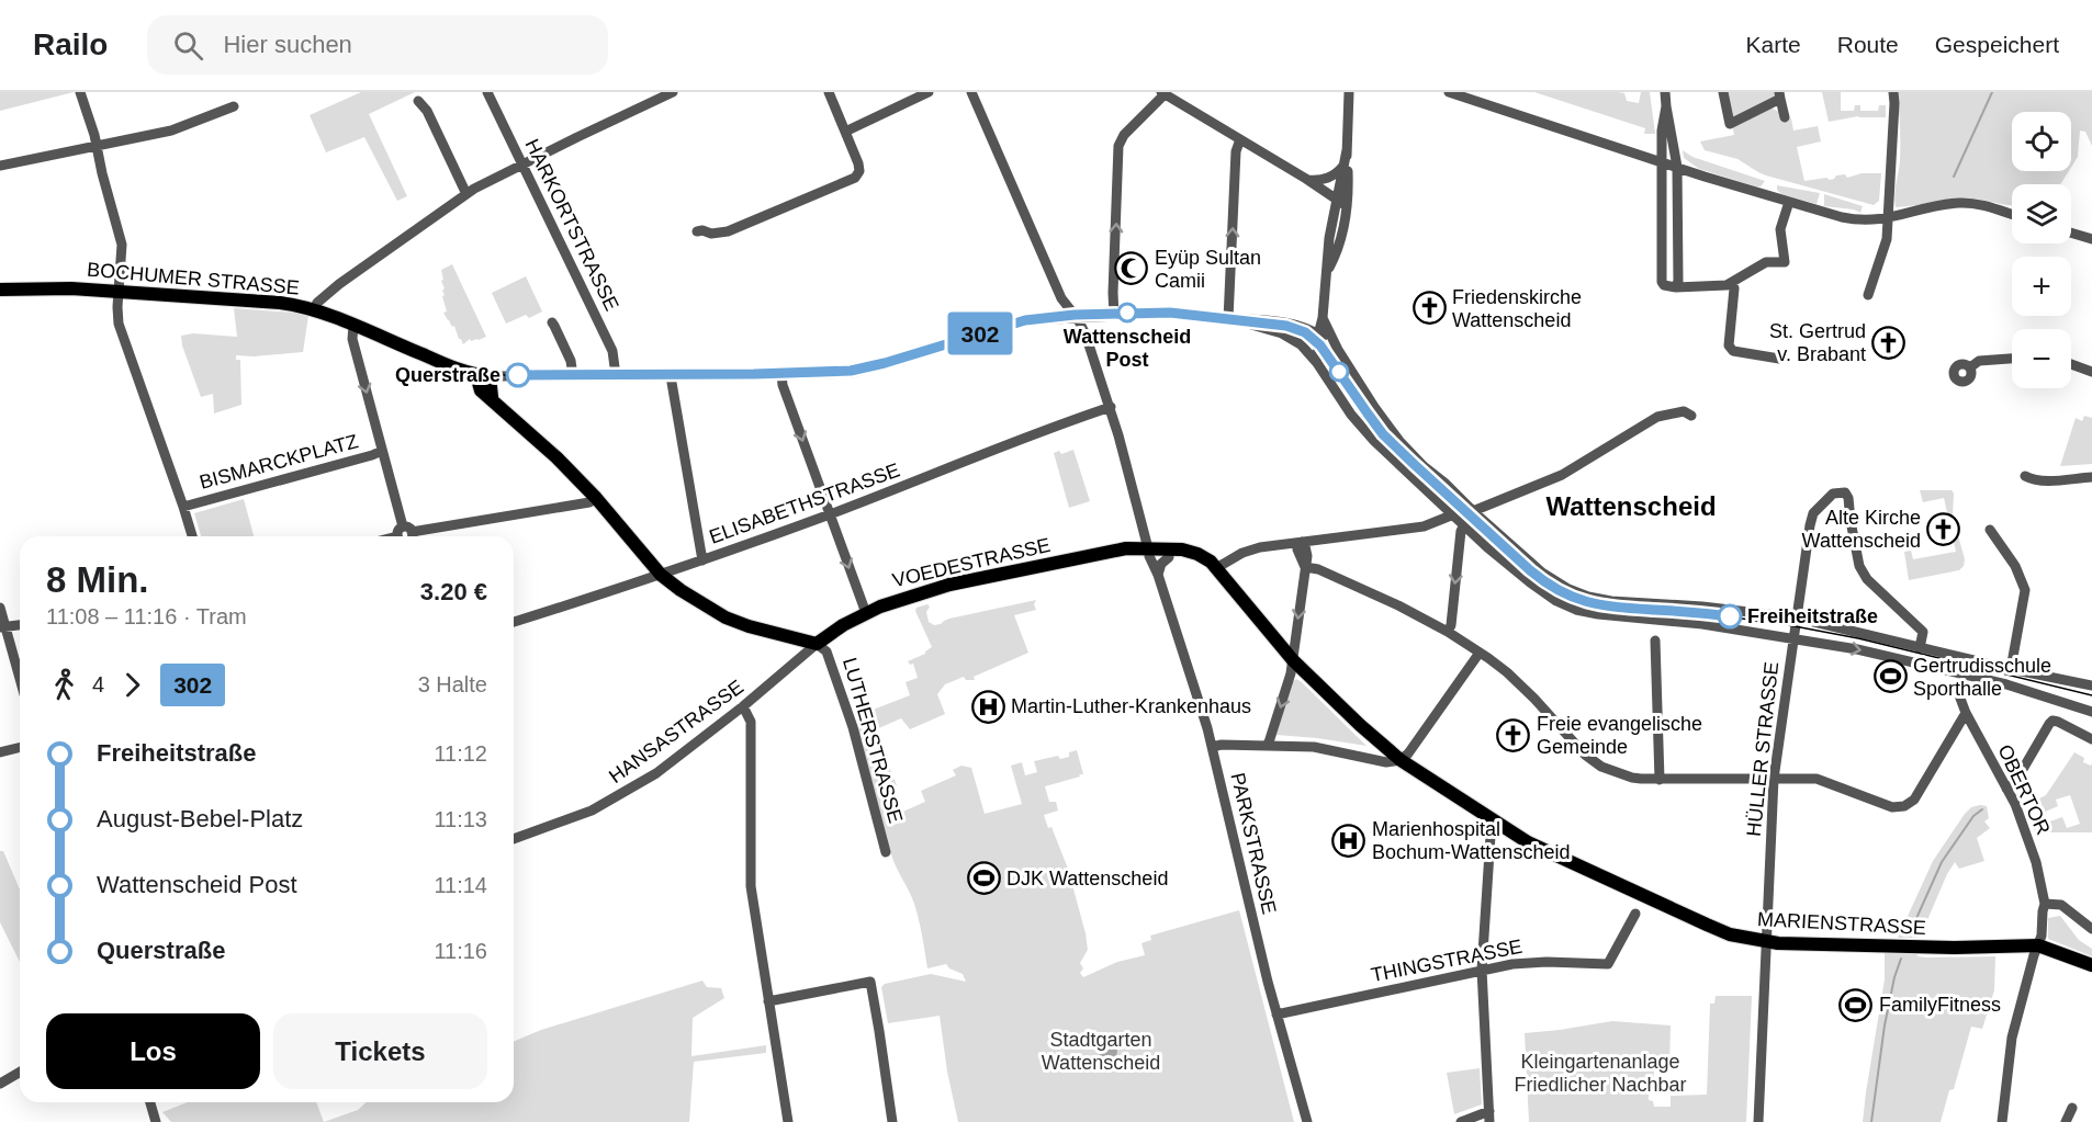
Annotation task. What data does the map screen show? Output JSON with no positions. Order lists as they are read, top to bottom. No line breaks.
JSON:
{"streets":{"main road":["BOCHUMER STRASSE","VOEDESTRASSE","MARIENSTRASSE"],"street":["HARKORTSTRASSE","BISMARCKPLATZ","ELISABETHSTRASSE","HANSASTRASSE","LUTHERSTRASSE","HÜLLER STRASSE","OBERTOR","PARKSTRASSE","THINGSTRASSE"]},"crossings":[["ELISABETHSTRASSE","PARKSTRASSE"],["VOEDESTRASSE","HANSASTRASSE"],["VOEDESTRASSE","LUTHERSTRASSE"],["VOEDESTRASSE","PARKSTRASSE"],["VOEDESTRASSE","MARIENSTRASSE"],["HANSASTRASSE","LUTHERSTRASSE"],["HÜLLER STRASSE","MARIENSTRASSE"],["OBERTOR","MARIENSTRASSE"],["PARKSTRASSE","THINGSTRASSE"]],"districts":["Wattenscheid"],"parks":["Stadtgarten Wattenscheid","Kleingartenanlage Friedlicher Nachbar"],"places":{"mosque":["Eyüp Sultan Camii"],"church":["Friedenskirche Wattenscheid","St. Gertrud v. Brabant","Alte Kirche Wattenscheid","Freie evangelische Gemeinde"],"other":["Wattenscheid Post","Querstraße","Freiheitstraße"],"sports":["Gertrudisschule Sporthalle","DJK Wattenscheid","FamilyFitness"],"hospital":["Martin-Luther-Krankenhaus","Marienhospital Bochum-Wattenscheid"]},"lines":["tram line 302"],"page":{"header":"Railo","search":"Hier suchen","nav":["Karte","Route","Gespeichert"],"on_map":"302","map_buttons":["+","−"],"heading":["8 Min.","11:08 – 11:16 · Tram","3.20 €"],"legs":["4","302","3 Halte"],"list":[{"name":"Freiheitstraße","value":"11:12"},{"name":"August-Bebel-Platz","value":"11:13"},{"name":"Wattenscheid Post","value":"11:14"},{"name":"Querstraße","value":"11:16"}],"buttons":["Los","Tickets"]}}
